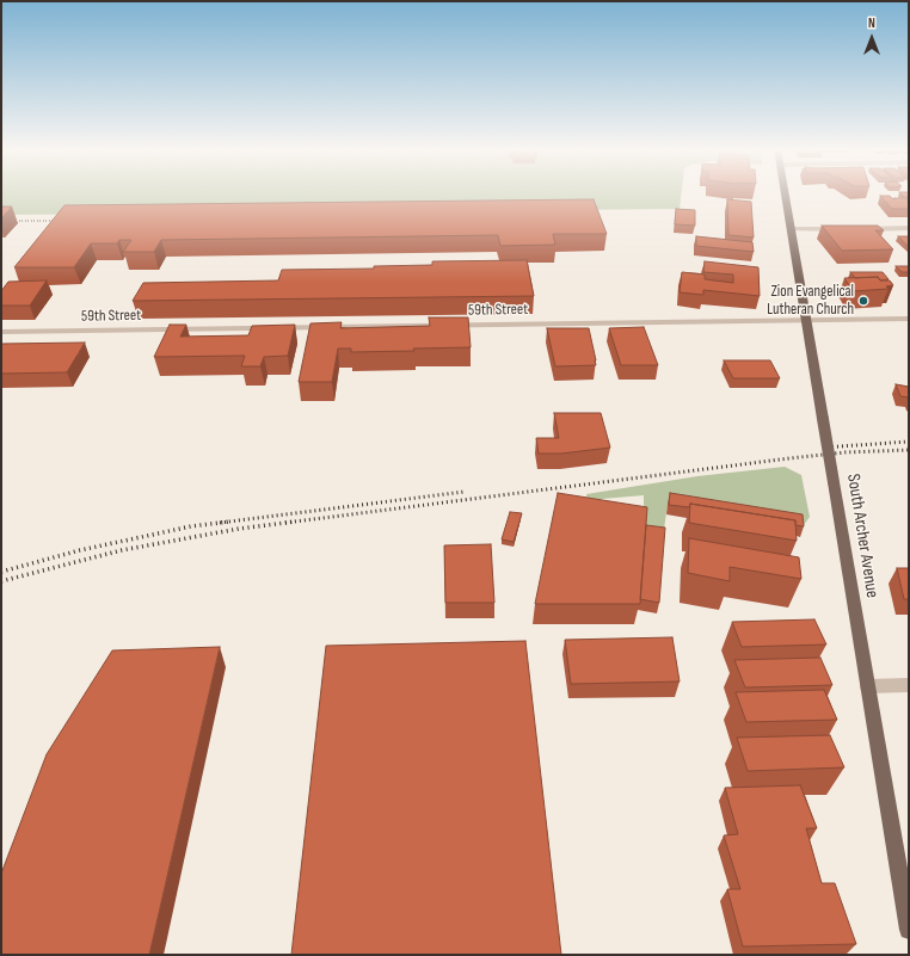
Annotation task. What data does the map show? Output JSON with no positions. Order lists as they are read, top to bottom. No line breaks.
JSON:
{"streets":{"main road":["South Archer Avenue"],"street":["59th Street"]},"crossings":[["59th Street","South Archer Avenue"]],"places":["Zion Evangelical Lutheran Church"],"north":"top"}
